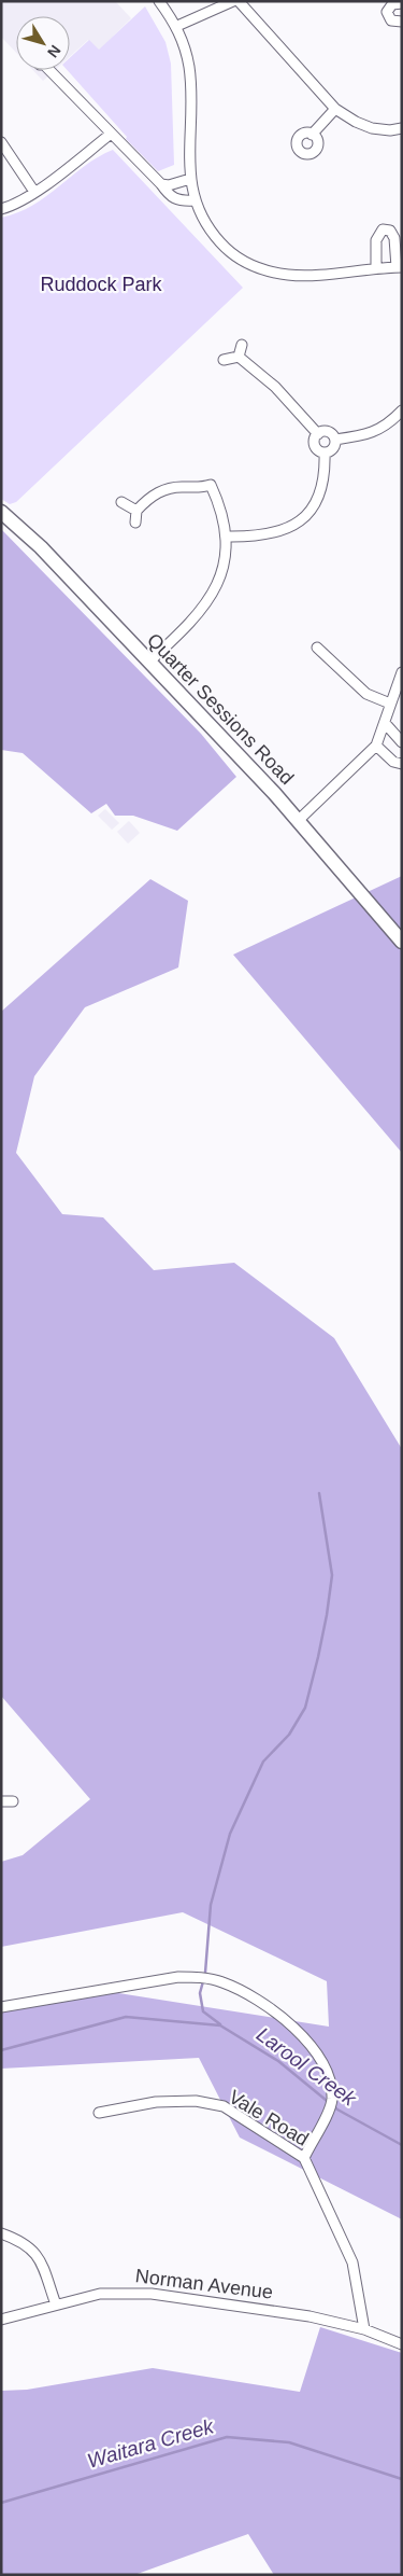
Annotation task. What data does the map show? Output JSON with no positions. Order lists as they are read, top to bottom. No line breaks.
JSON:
{"streets":{"main road":["Quarter Sessions Road"],"street":["Vale Road","Norman Avenue"]},"crossings":[["Vale Road","Norman Avenue"]],"water":["Larool Creek","Waitara Creek"],"parks":["Ruddock Park"],"north":"bottom right"}
